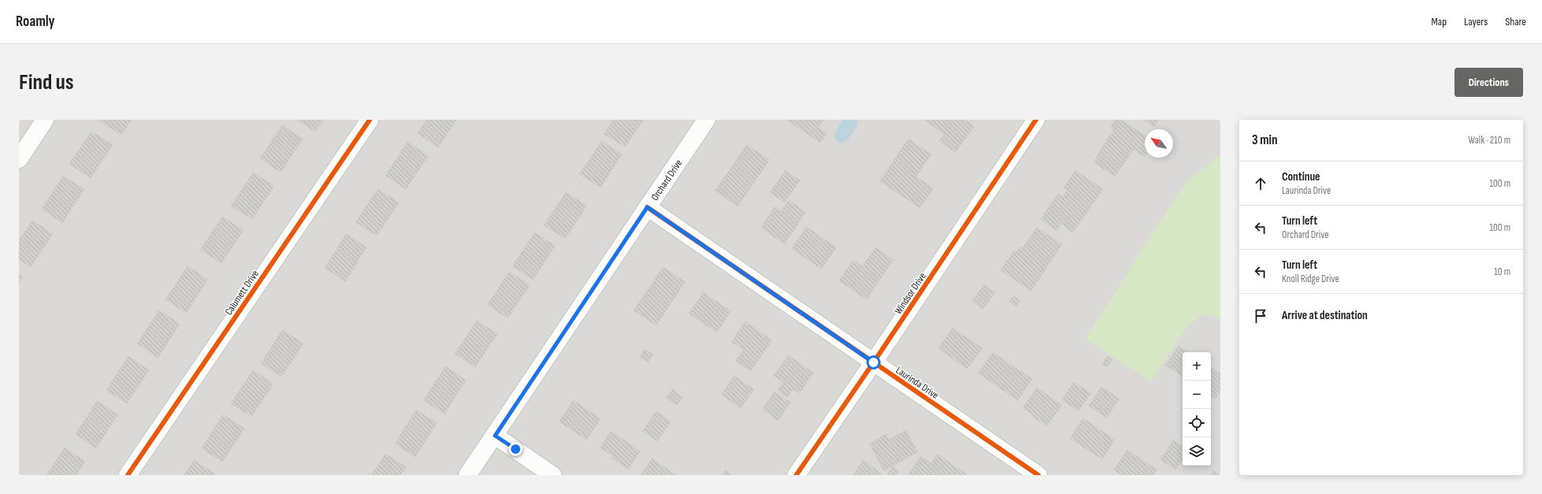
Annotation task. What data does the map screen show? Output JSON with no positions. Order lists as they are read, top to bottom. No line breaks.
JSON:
{"streets":{"street":["Orchard Drive","Calumett Drive","Windsor Drive","Laurinda Drive"]},"crossings":[["Orchard Drive","Laurinda Drive"],["Windsor Drive","Laurinda Drive"]],"north":"top left","page":{"header":"Roamly","nav":["Map","Layers","Share"],"buttons":"Directions","title":"Find us","heading":["3 min","Walk · 210 m"],"list":[["Continue","Laurinda Drive","100 m"],["Turn left","Orchard Drive","100 m"],["Turn left","Knoll Ridge Drive","10 m"],"Arrive at destination"],"map_buttons":["+","−"]}}
